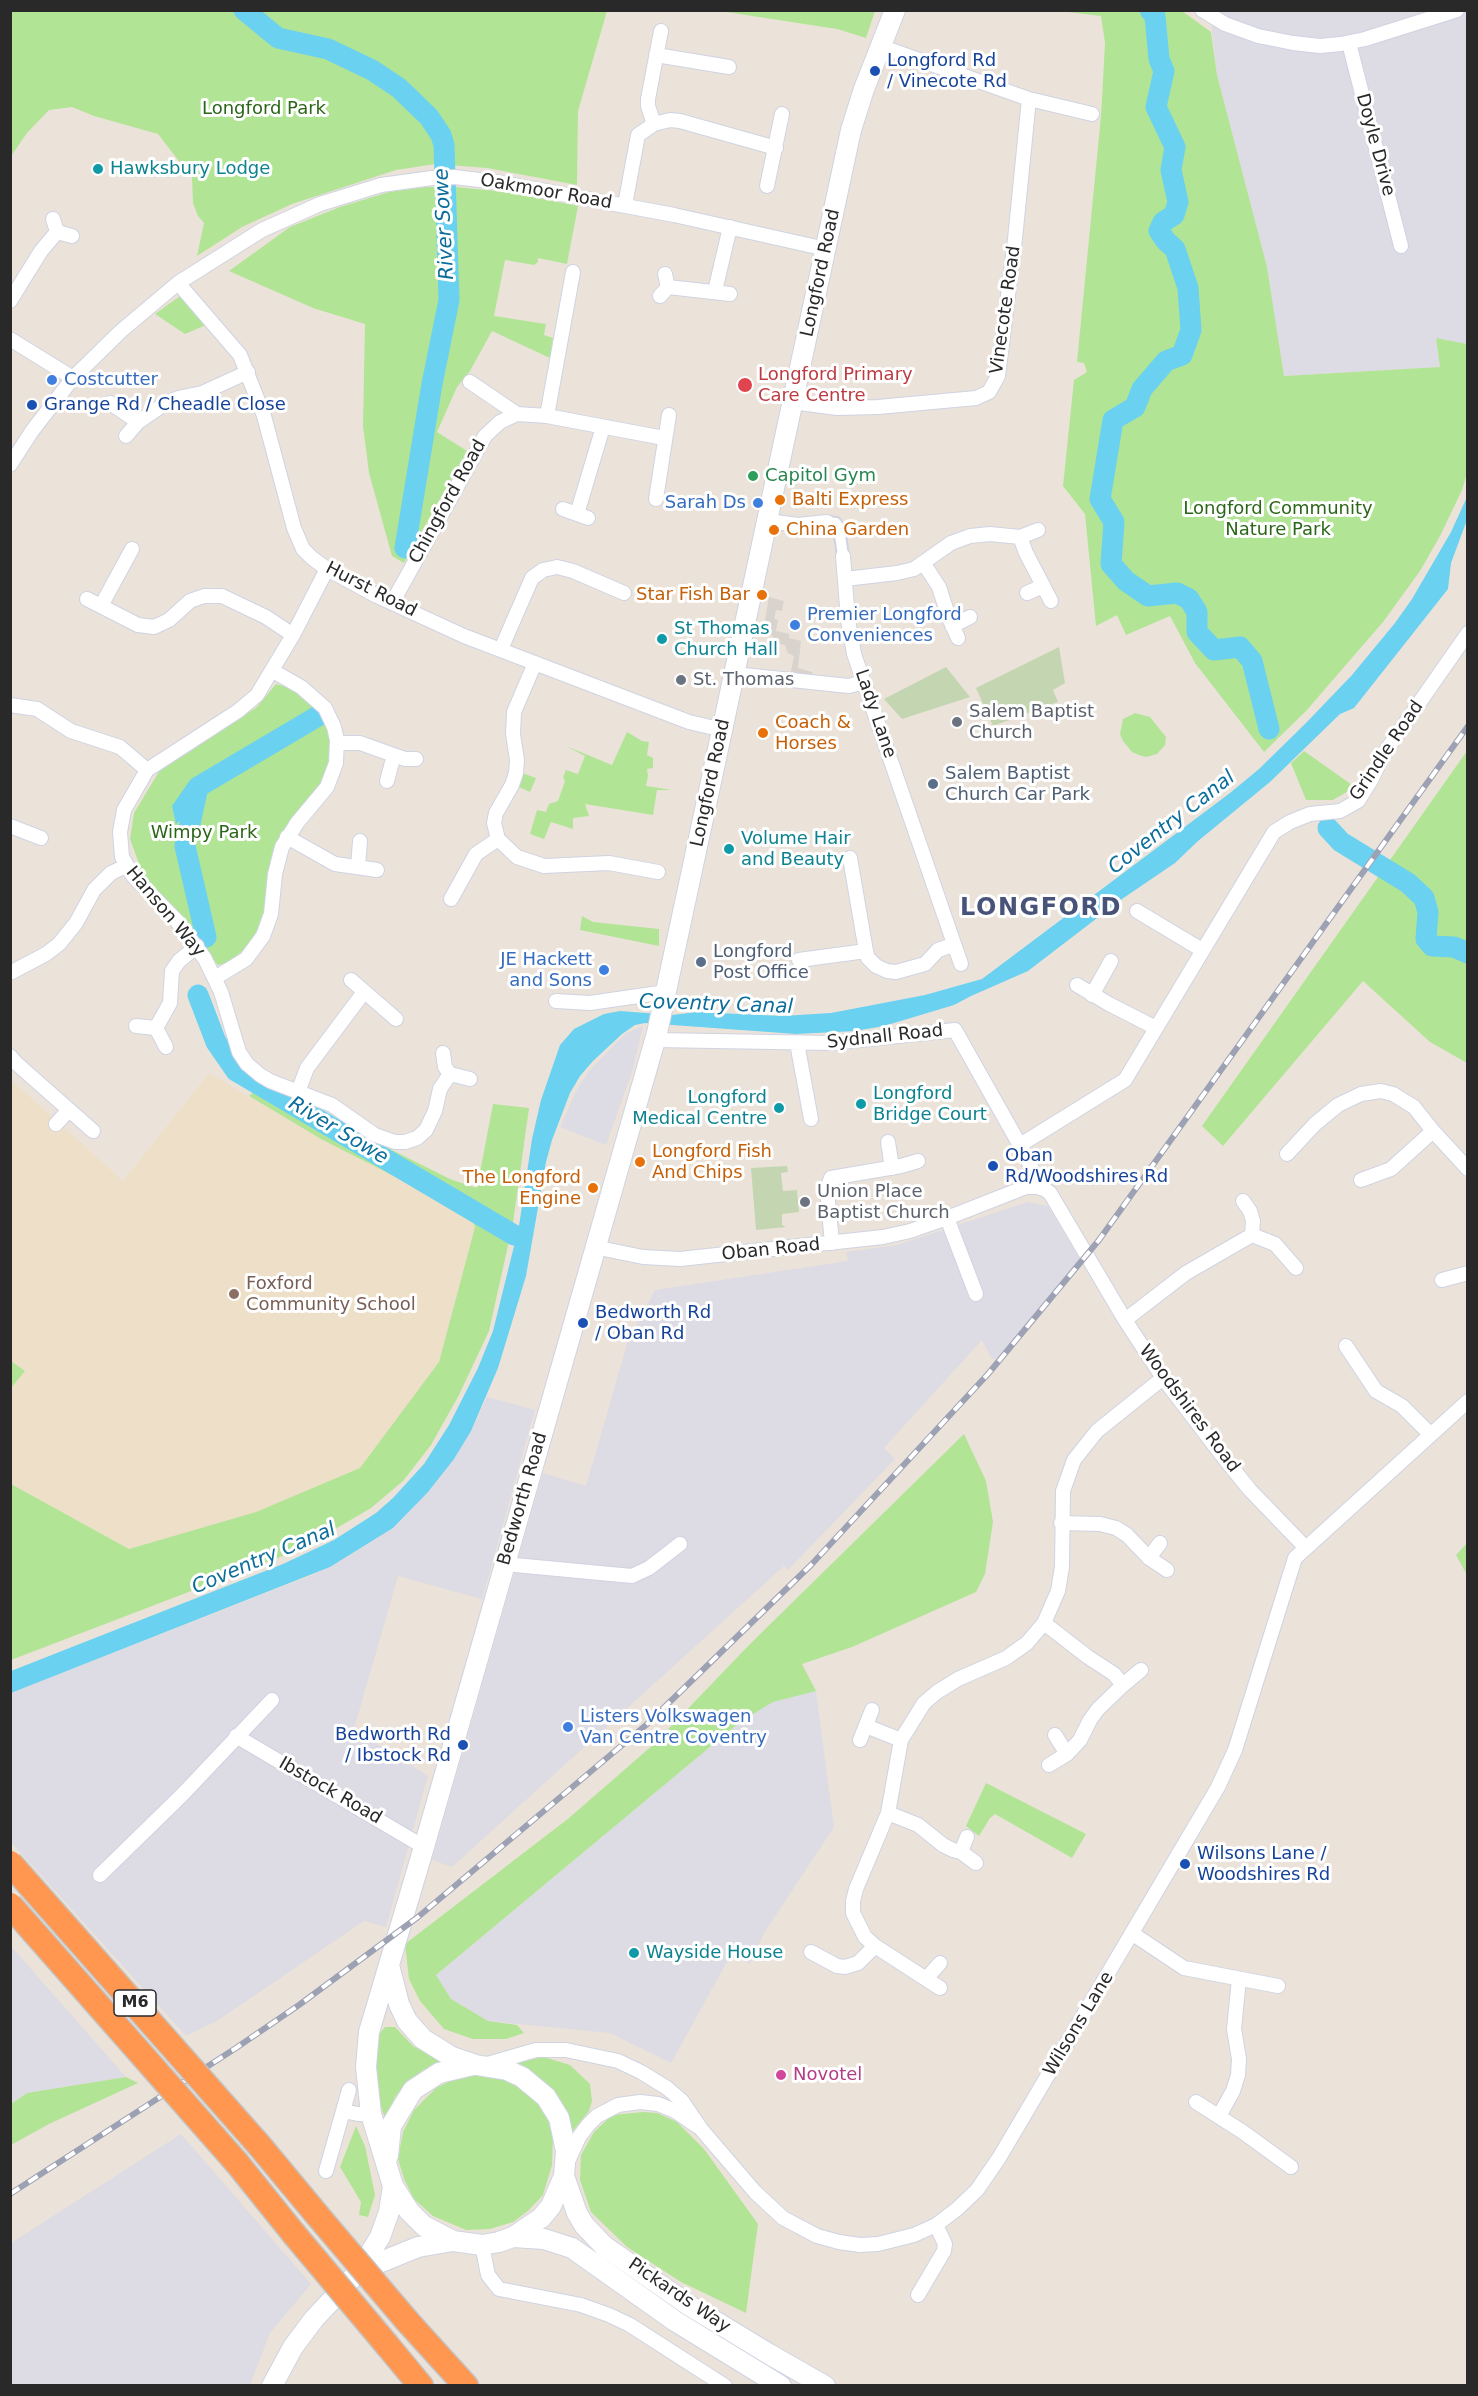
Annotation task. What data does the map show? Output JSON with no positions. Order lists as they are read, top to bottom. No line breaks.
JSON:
{"streets":{"highway":["M6"],"main road":["Longford Road","Bedworth Road","Pickards Way"],"street":["Doyle Drive","Oakmoor Road","Vinecote Road","Chingford Road","Hurst Road","Lady Lane","Grindle Road","Hanson Way","Sydnall Road","Oban Road","Woodshires Road","Ibstock Road","Wilsons Lane"]},"crossings":[["Oakmoor Road","Longford Road"],["Oakmoor Road","Hurst Road"],["Longford Road","Vinecote Road"],["Longford Road","Hurst Road"],["Longford Road","Lady Lane"],["Longford Road","Sydnall Road"],["Longford Road","Bedworth Road"],["Chingford Road","Hurst Road"],["Hurst Road","Hanson Way"],["Grindle Road","Sydnall Road"],["Sydnall Road","Oban Road"],["Sydnall Road","Woodshires Road"],["Sydnall Road","Bedworth Road"],["Oban Road","Woodshires Road"],["Oban Road","Bedworth Road"],["Woodshires Road","Wilsons Lane"],["Bedworth Road","Ibstock Road"],["Wilsons Lane","Pickards Way"]],"districts":["LONGFORD"],"water":["River Sowe","Coventry Canal"],"parks":["Longford Park","Longford Community Nature Park","Wimpy Park"],"places":["Longford Rd / Vinecote Rd","Hawksbury Lodge","Costcutter","Longford Primary Care Centre","Grange Rd / Cheadle Close","Capitol Gym","Balti Express","Sarah Ds","China Garden","Star Fish Bar","Premier Longford Conveniences","St Thomas Church Hall","St. Thomas","Salem Baptist Church","Coach & Horses","Salem Baptist Church Car Park","Volume Hair and Beauty","Longford Post Office","JE Hackett and Sons","Longford Bridge Court","Longford Medical Centre","Longford Fish And Chips","Oban Rd/Woodshires Rd","The Longford Engine","Union Place Baptist Church","Foxford Community School","Bedworth Rd / Oban Rd","Listers Volkswagen Van Centre Coventry","Bedworth Rd / Ibstock Rd","Wilsons Lane / Woodshires Rd","Wayside House","Novotel"]}
